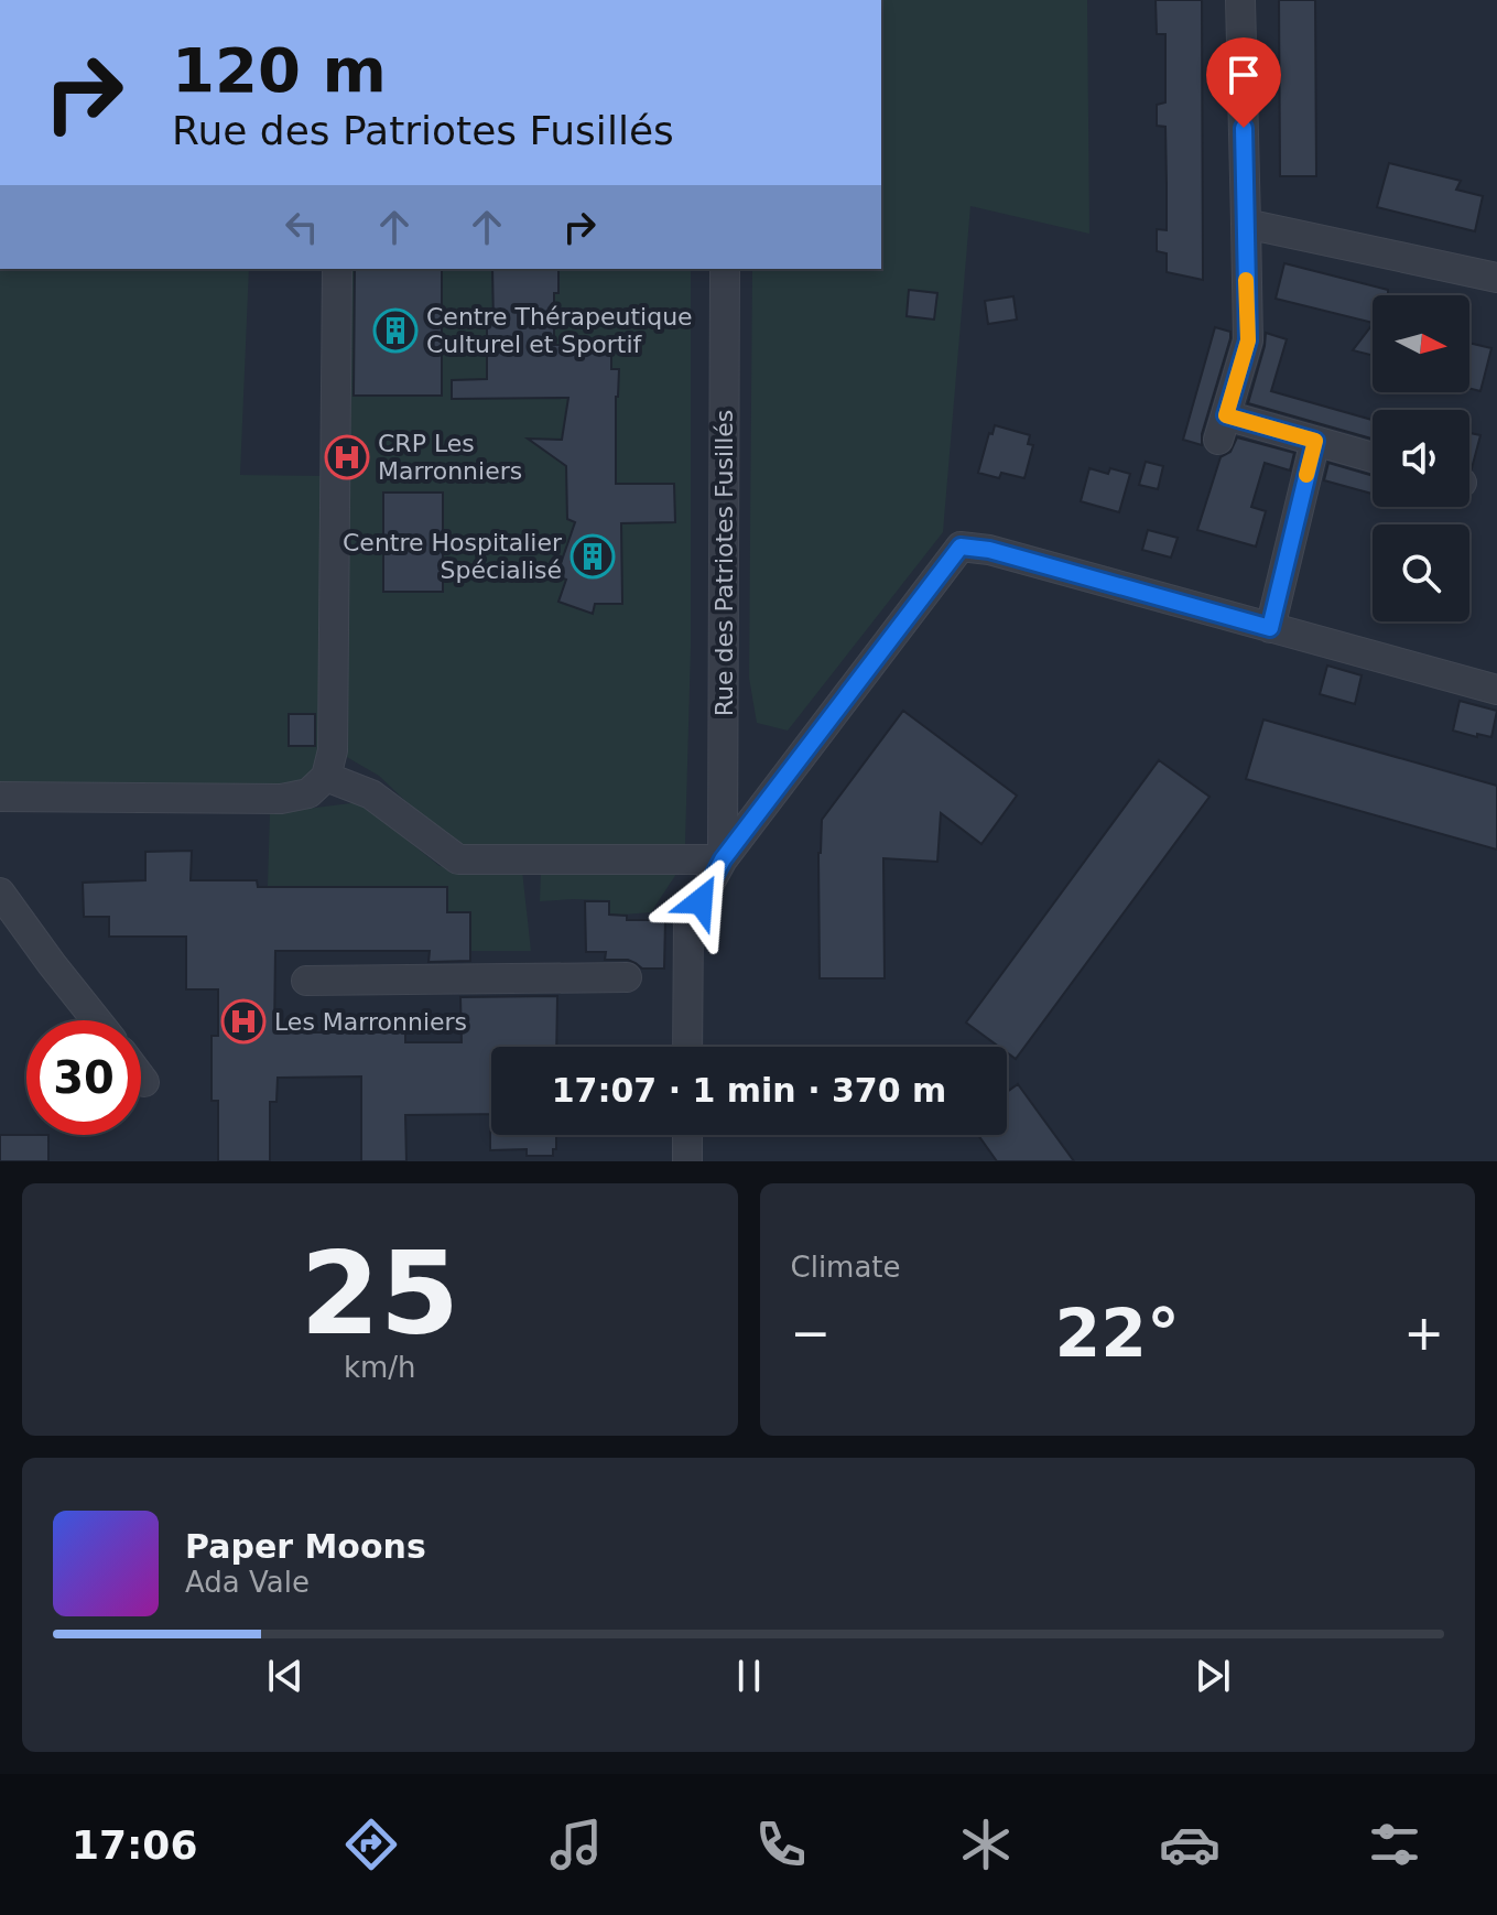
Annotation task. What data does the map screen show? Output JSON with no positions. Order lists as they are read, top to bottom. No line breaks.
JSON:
{"streets":{"street":["Rue des Patriotes Fusillés"]},"places":{"building":["Centre Thérapeutique Culturel et Sportif","Centre Hospitalier Spécialisé"],"hospital":["CRP Les Marronniers","Les Marronniers"]},"north":"right","page":{"turn":["120 m","Rue des Patriotes Fusillés"],"limit":"30","trip":"17:07 · 1 min · 370 m","tile":[["25","km/h"],"Climate"],"heat":["−","22°","+"],"song":["Paper Moons","Ada Vale"],"tabs":"17:06"}}
